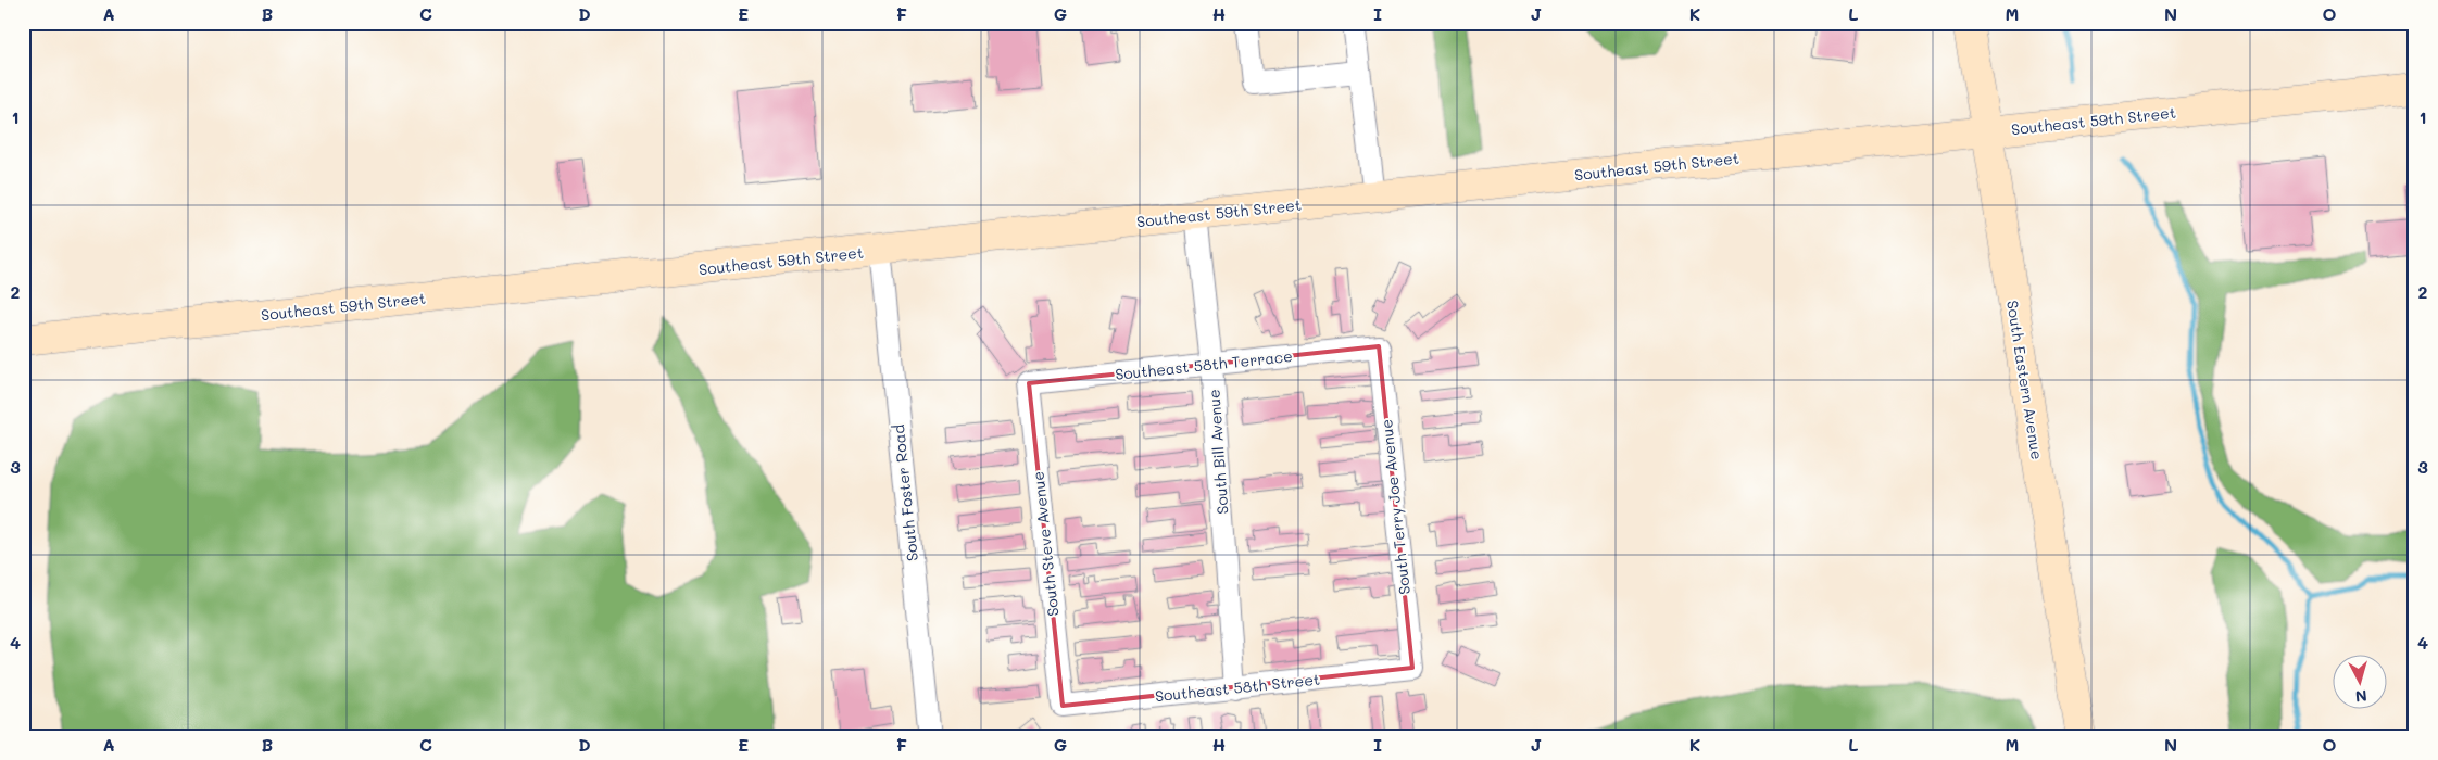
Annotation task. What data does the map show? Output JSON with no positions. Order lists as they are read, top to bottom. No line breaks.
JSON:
{"streets":{"main road":["Southeast 59th Street","South Eastern Avenue"],"street":["Southeast 58th Terrace","South Bill Avenue","South Foster Road","South Terry Joe Avenue","South Steve Avenue","Southeast 58th Street"]},"crossings":[["Southeast 59th Street","South Eastern Avenue"],["Southeast 59th Street","South Bill Avenue"],["Southeast 59th Street","South Foster Road"],["Southeast 58th Terrace","South Bill Avenue"],["Southeast 58th Terrace","South Terry Joe Avenue"],["Southeast 58th Terrace","South Steve Avenue"],["South Bill Avenue","Southeast 58th Street"],["South Terry Joe Avenue","Southeast 58th Street"],["South Steve Avenue","Southeast 58th Street"]],"north":"bottom","grid":{"columns":["A","B","C","D","E","F","G","H","I","J","K","L","M","N","O"],"rows":["1","2","3","4"]}}
